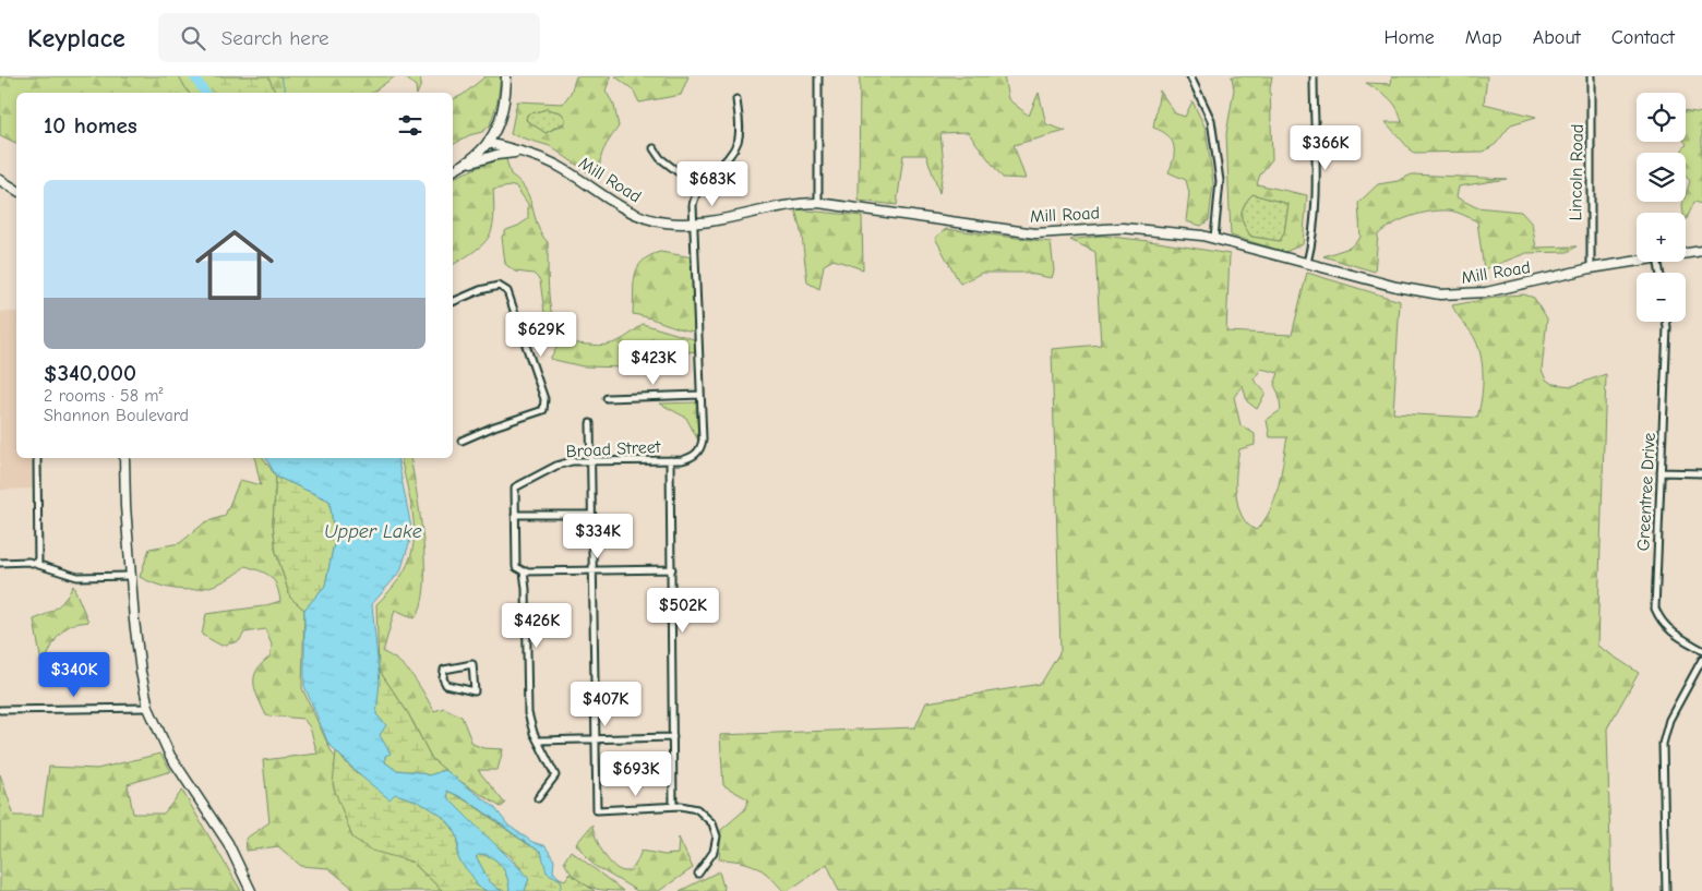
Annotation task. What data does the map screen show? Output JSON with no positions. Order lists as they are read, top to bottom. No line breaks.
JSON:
{"streets":{"main road":["Mill Road"],"street":["Lincoln Road","Broad Street","Greentree Drive"]},"crossings":[["Lincoln Road","Mill Road"],["Mill Road","Broad Street"]],"water":["Upper Lake"],"page":{"header":"Keyplace","search":"Search here","nav":["Home","Map","About","Contact"],"map_buttons":["+","−"],"heading":"10 homes","price":["$366K","$683K","$629K","$423K","$334K","$502K","$426K","$340K","$407K","$693K"],"list":[{"name":"$340,000","note":"2 rooms · 58 m² · Shannon Boulevard"}]}}
